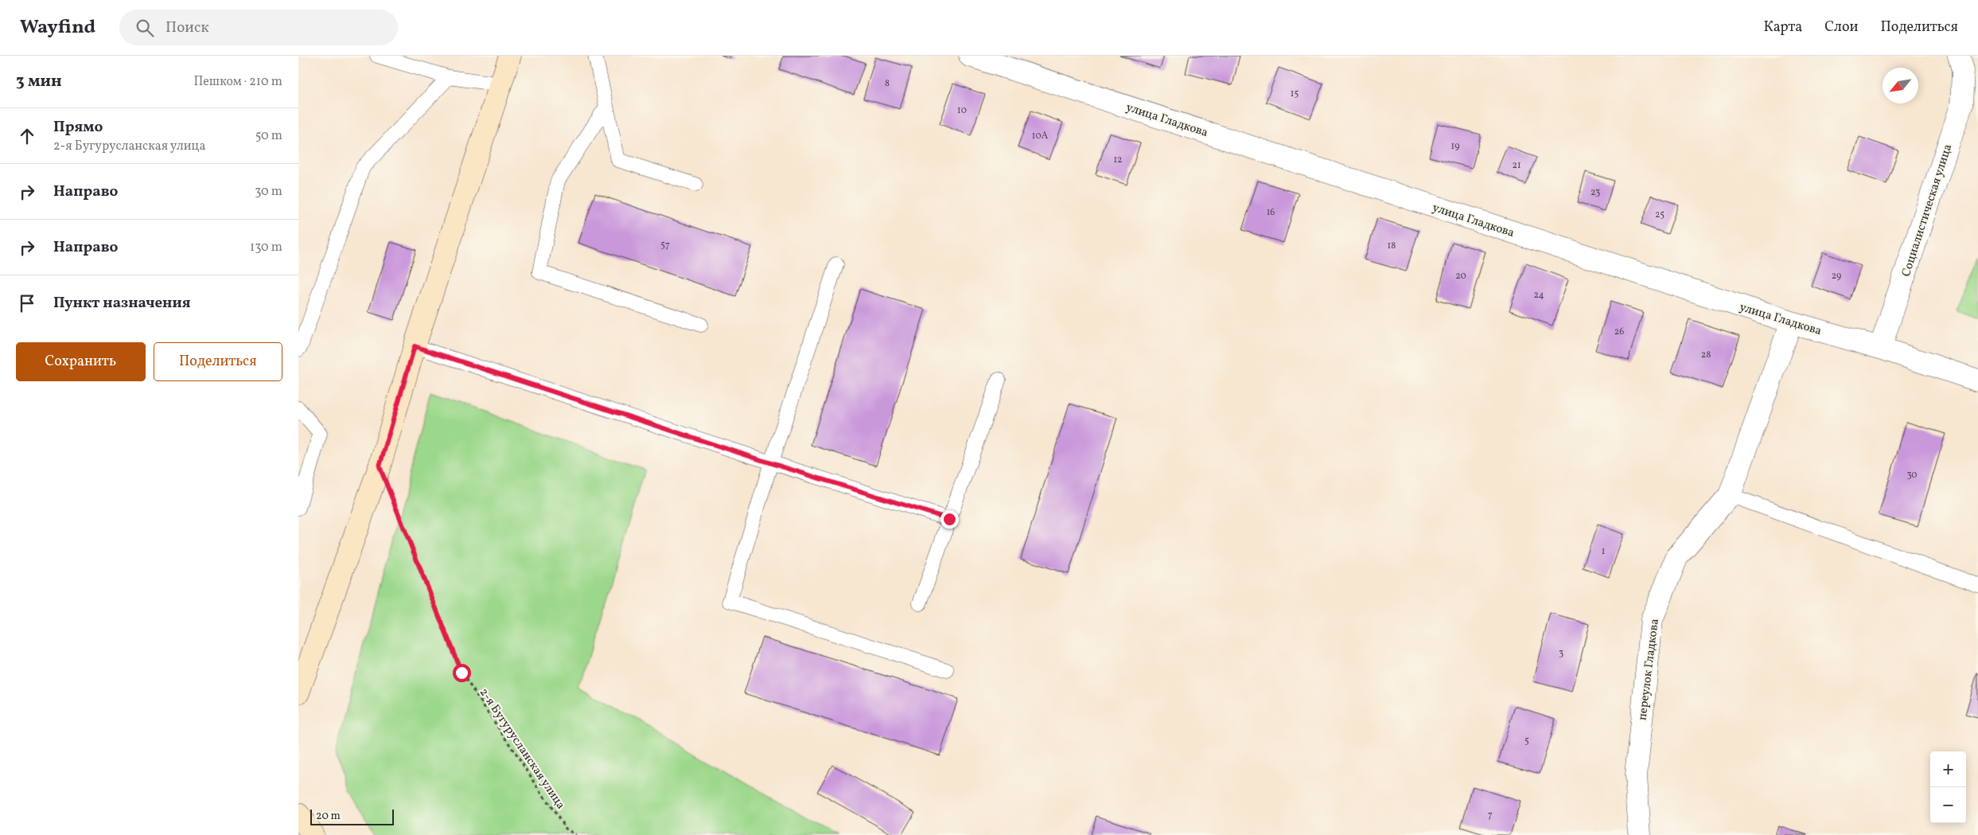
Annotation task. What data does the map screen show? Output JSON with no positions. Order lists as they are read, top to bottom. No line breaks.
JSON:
{"streets":{"street":["улица Гладкова","Социалистическая улица","переулок Гладкова"],"path":["2-я Бугурусланская улица"]},"crossings":[["улица Гладкова","Социалистическая улица"],["улица Гладкова","переулок Гладкова"]],"house_numbers":["8","15","10","10А","19","12","21","23","16","25","57","18","20","29","24","26","28","30","1","3","5","7"],"scale_bar":"20 m","north":"bottom left","page":{"header":"Wayfind","search":"Поиск","nav":["Карта","Слои","Поделиться"],"heading":["3 мин","Пешком · 210 m"],"list":[["Прямо","2-я Бугурусланская улица","50 m"],["Направо","30 m"],["Направо","130 m"],"Пункт назначения"],"buttons":["Сохранить","Поделиться"],"map_buttons":["+","−"],"scale":"20 m"}}
